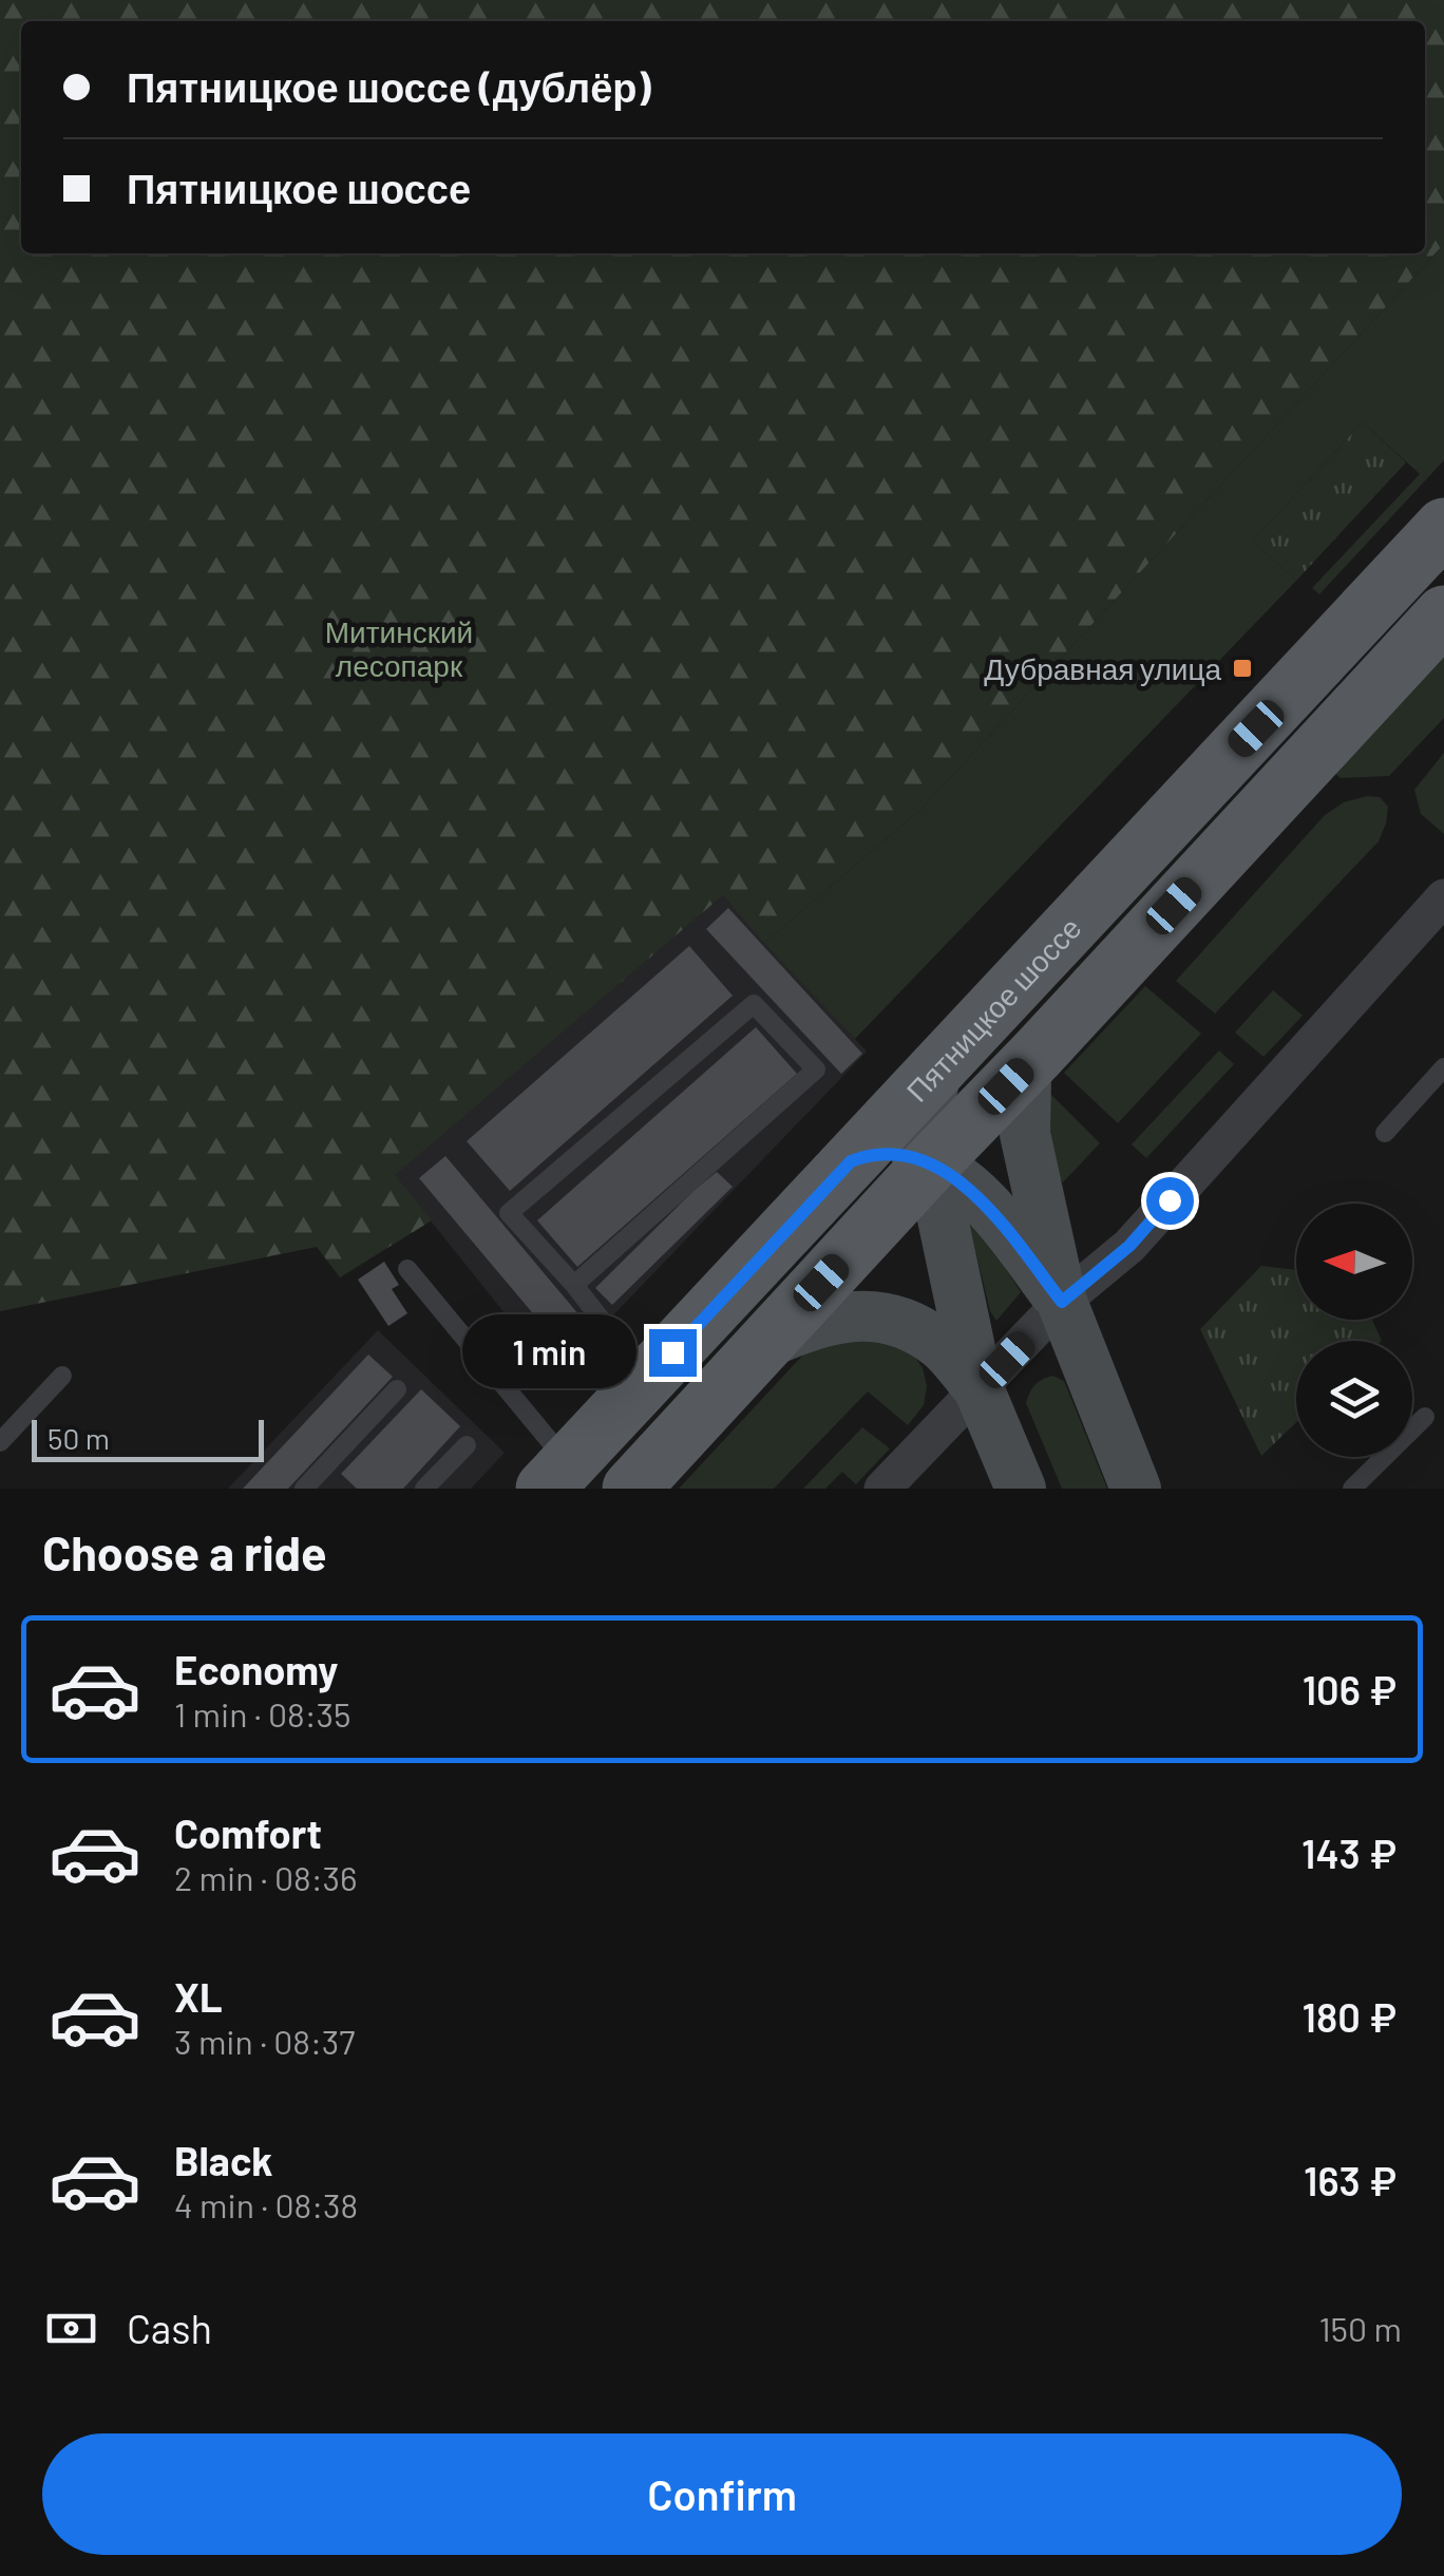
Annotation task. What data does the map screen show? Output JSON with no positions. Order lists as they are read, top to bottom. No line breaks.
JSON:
{"streets":{"main road":["Пятницкое шоссе"]},"parks":["Митинский лесопарк"],"places":{"transit":["Дубравная улица"]},"scale_bar":"50 m","north":"left","page":{"banner":["Пятницкое шоссе (дублёр)","Пятницкое шоссе"],"bubble":"1 min","scale":"50 m","heading":"Choose a ride","list":[{"name":"Economy","note":"1 min · 08:35","value":"106 ₽"},{"name":"Comfort","note":"2 min · 08:36","value":"143 ₽"},{"name":"XL","note":"3 min · 08:37","value":"180 ₽"},{"name":"Black","note":"4 min · 08:38","value":"163 ₽"}],"pay":["Cash","150 m"],"buttons":"Confirm"}}
